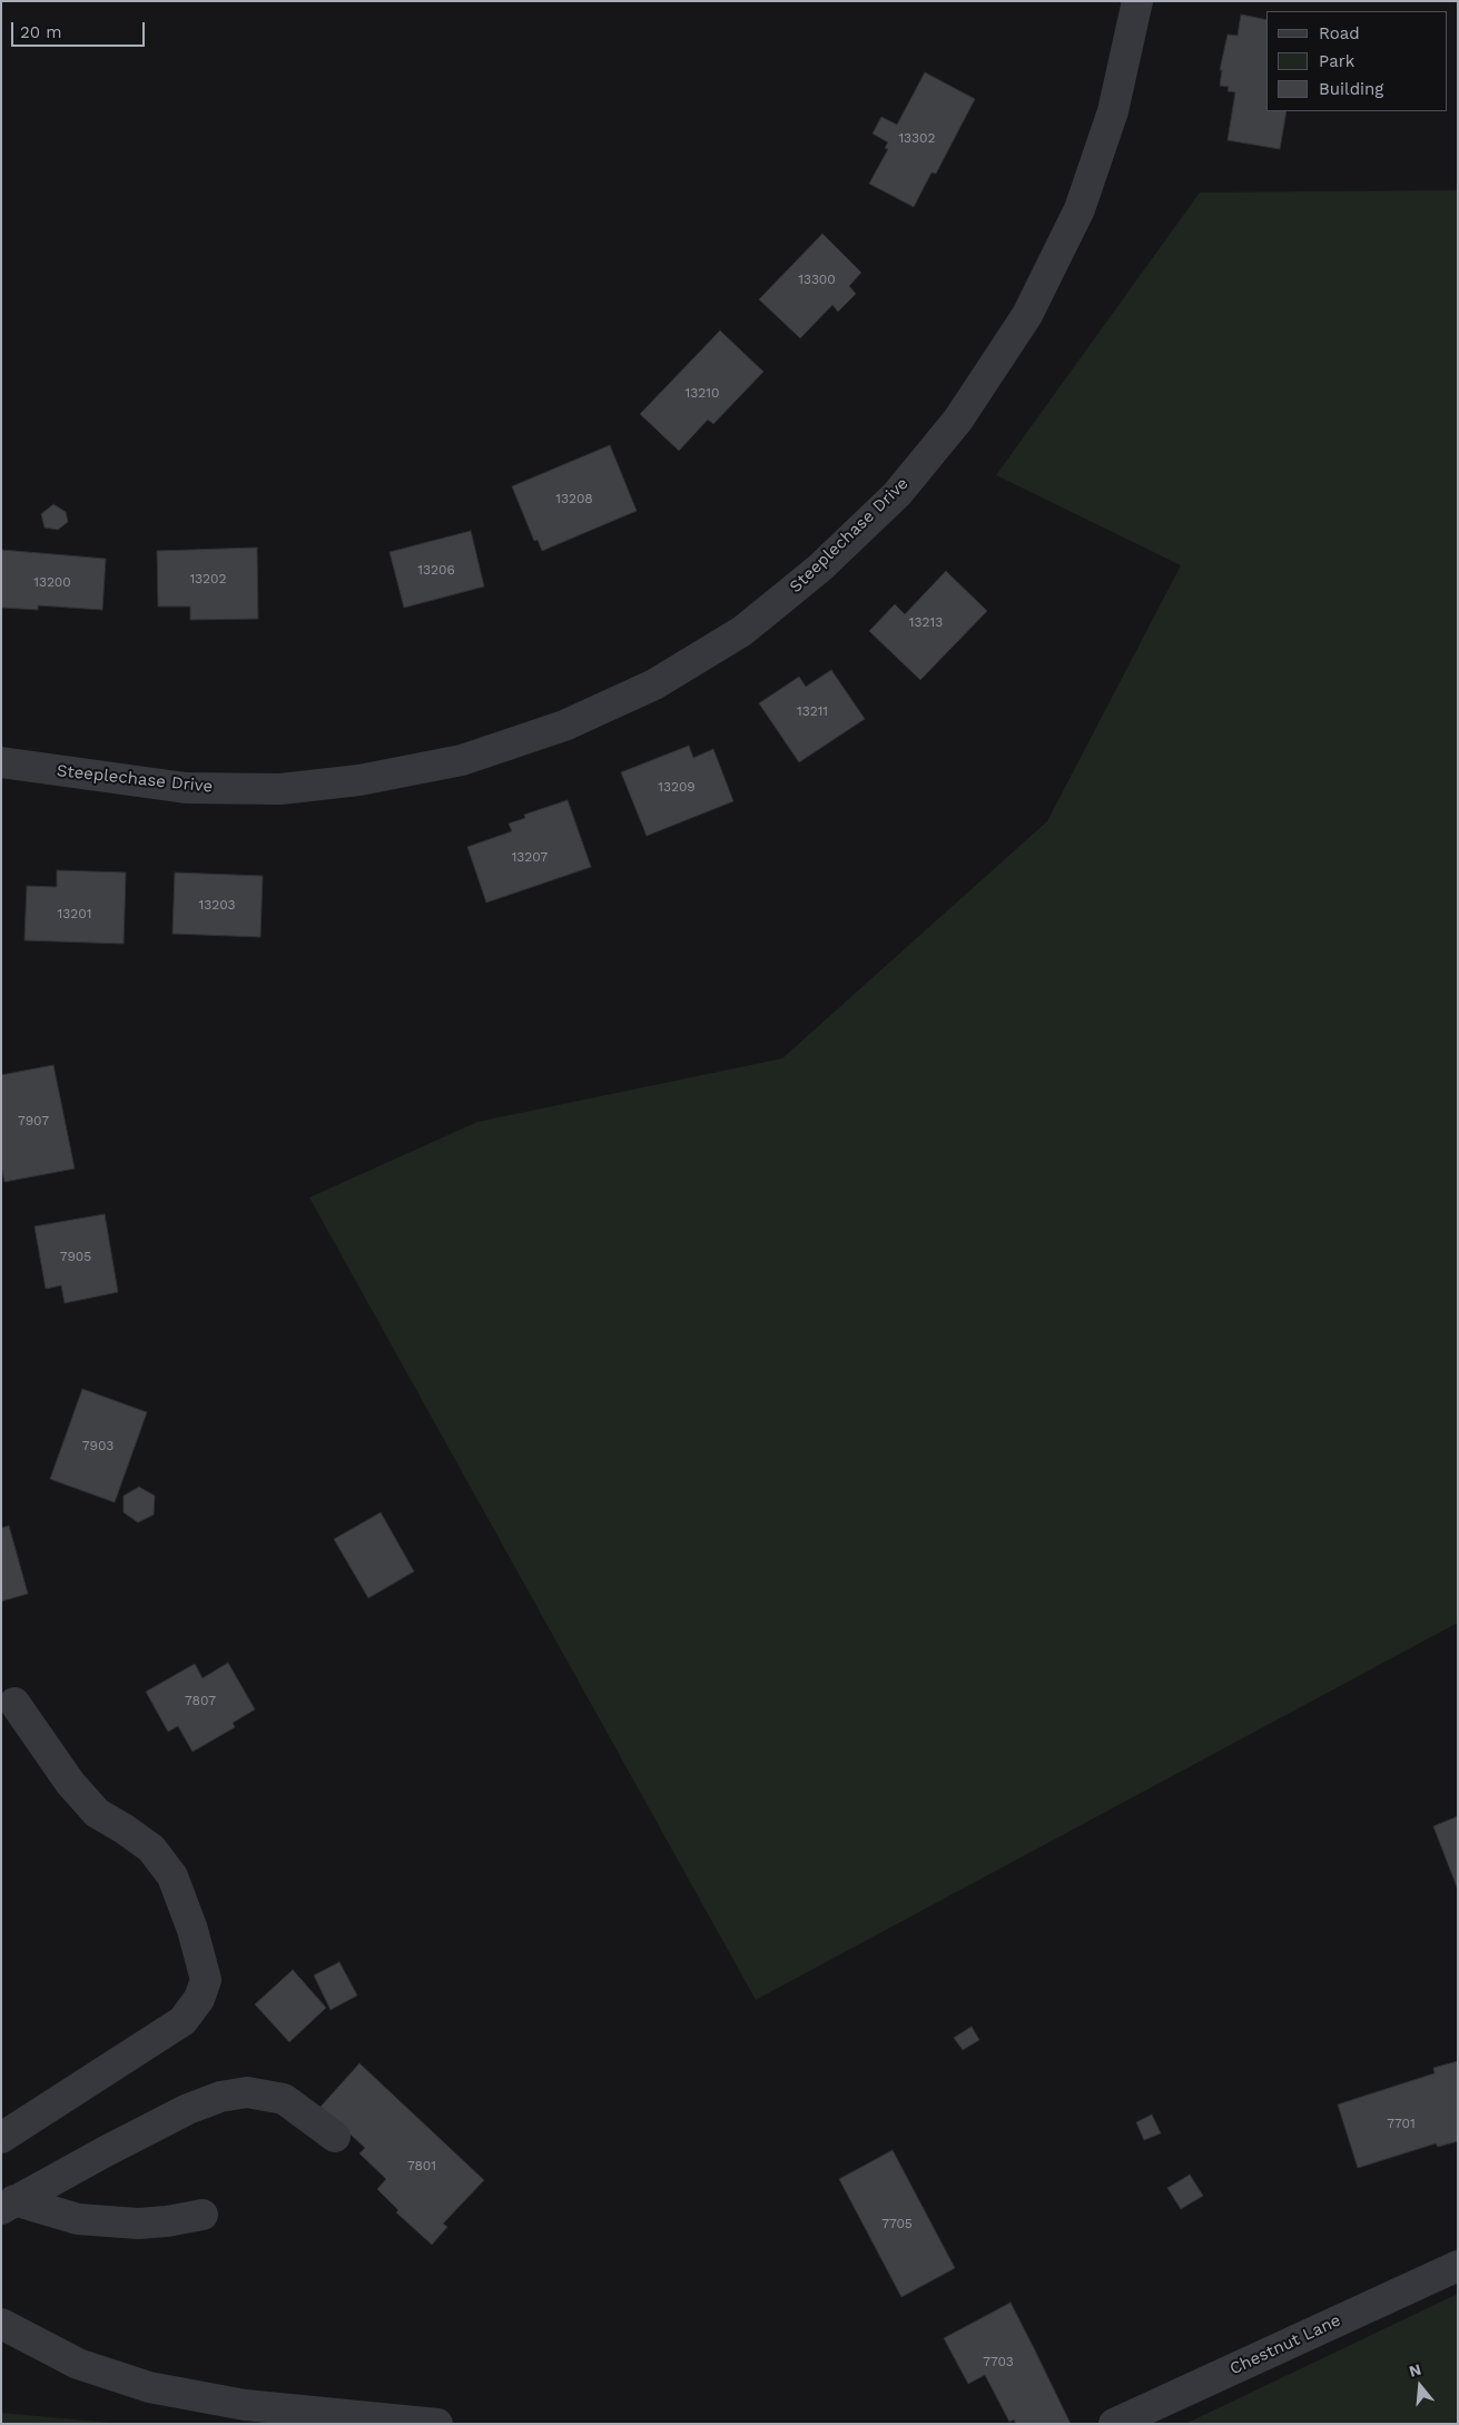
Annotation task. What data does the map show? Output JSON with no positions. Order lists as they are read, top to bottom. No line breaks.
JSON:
{"streets":{"street":["Steeplechase Drive","Chestnut Lane"]},"house_numbers":["13302","13300","13210","13208","13206","13202","13200","13213","13211","13209","13207","13203","13201","7907","7905","7903","7807","7701","7801","7705","7703"],"legend":["Road","Park","Building"],"scale_bar":"20 m","north":"top"}
